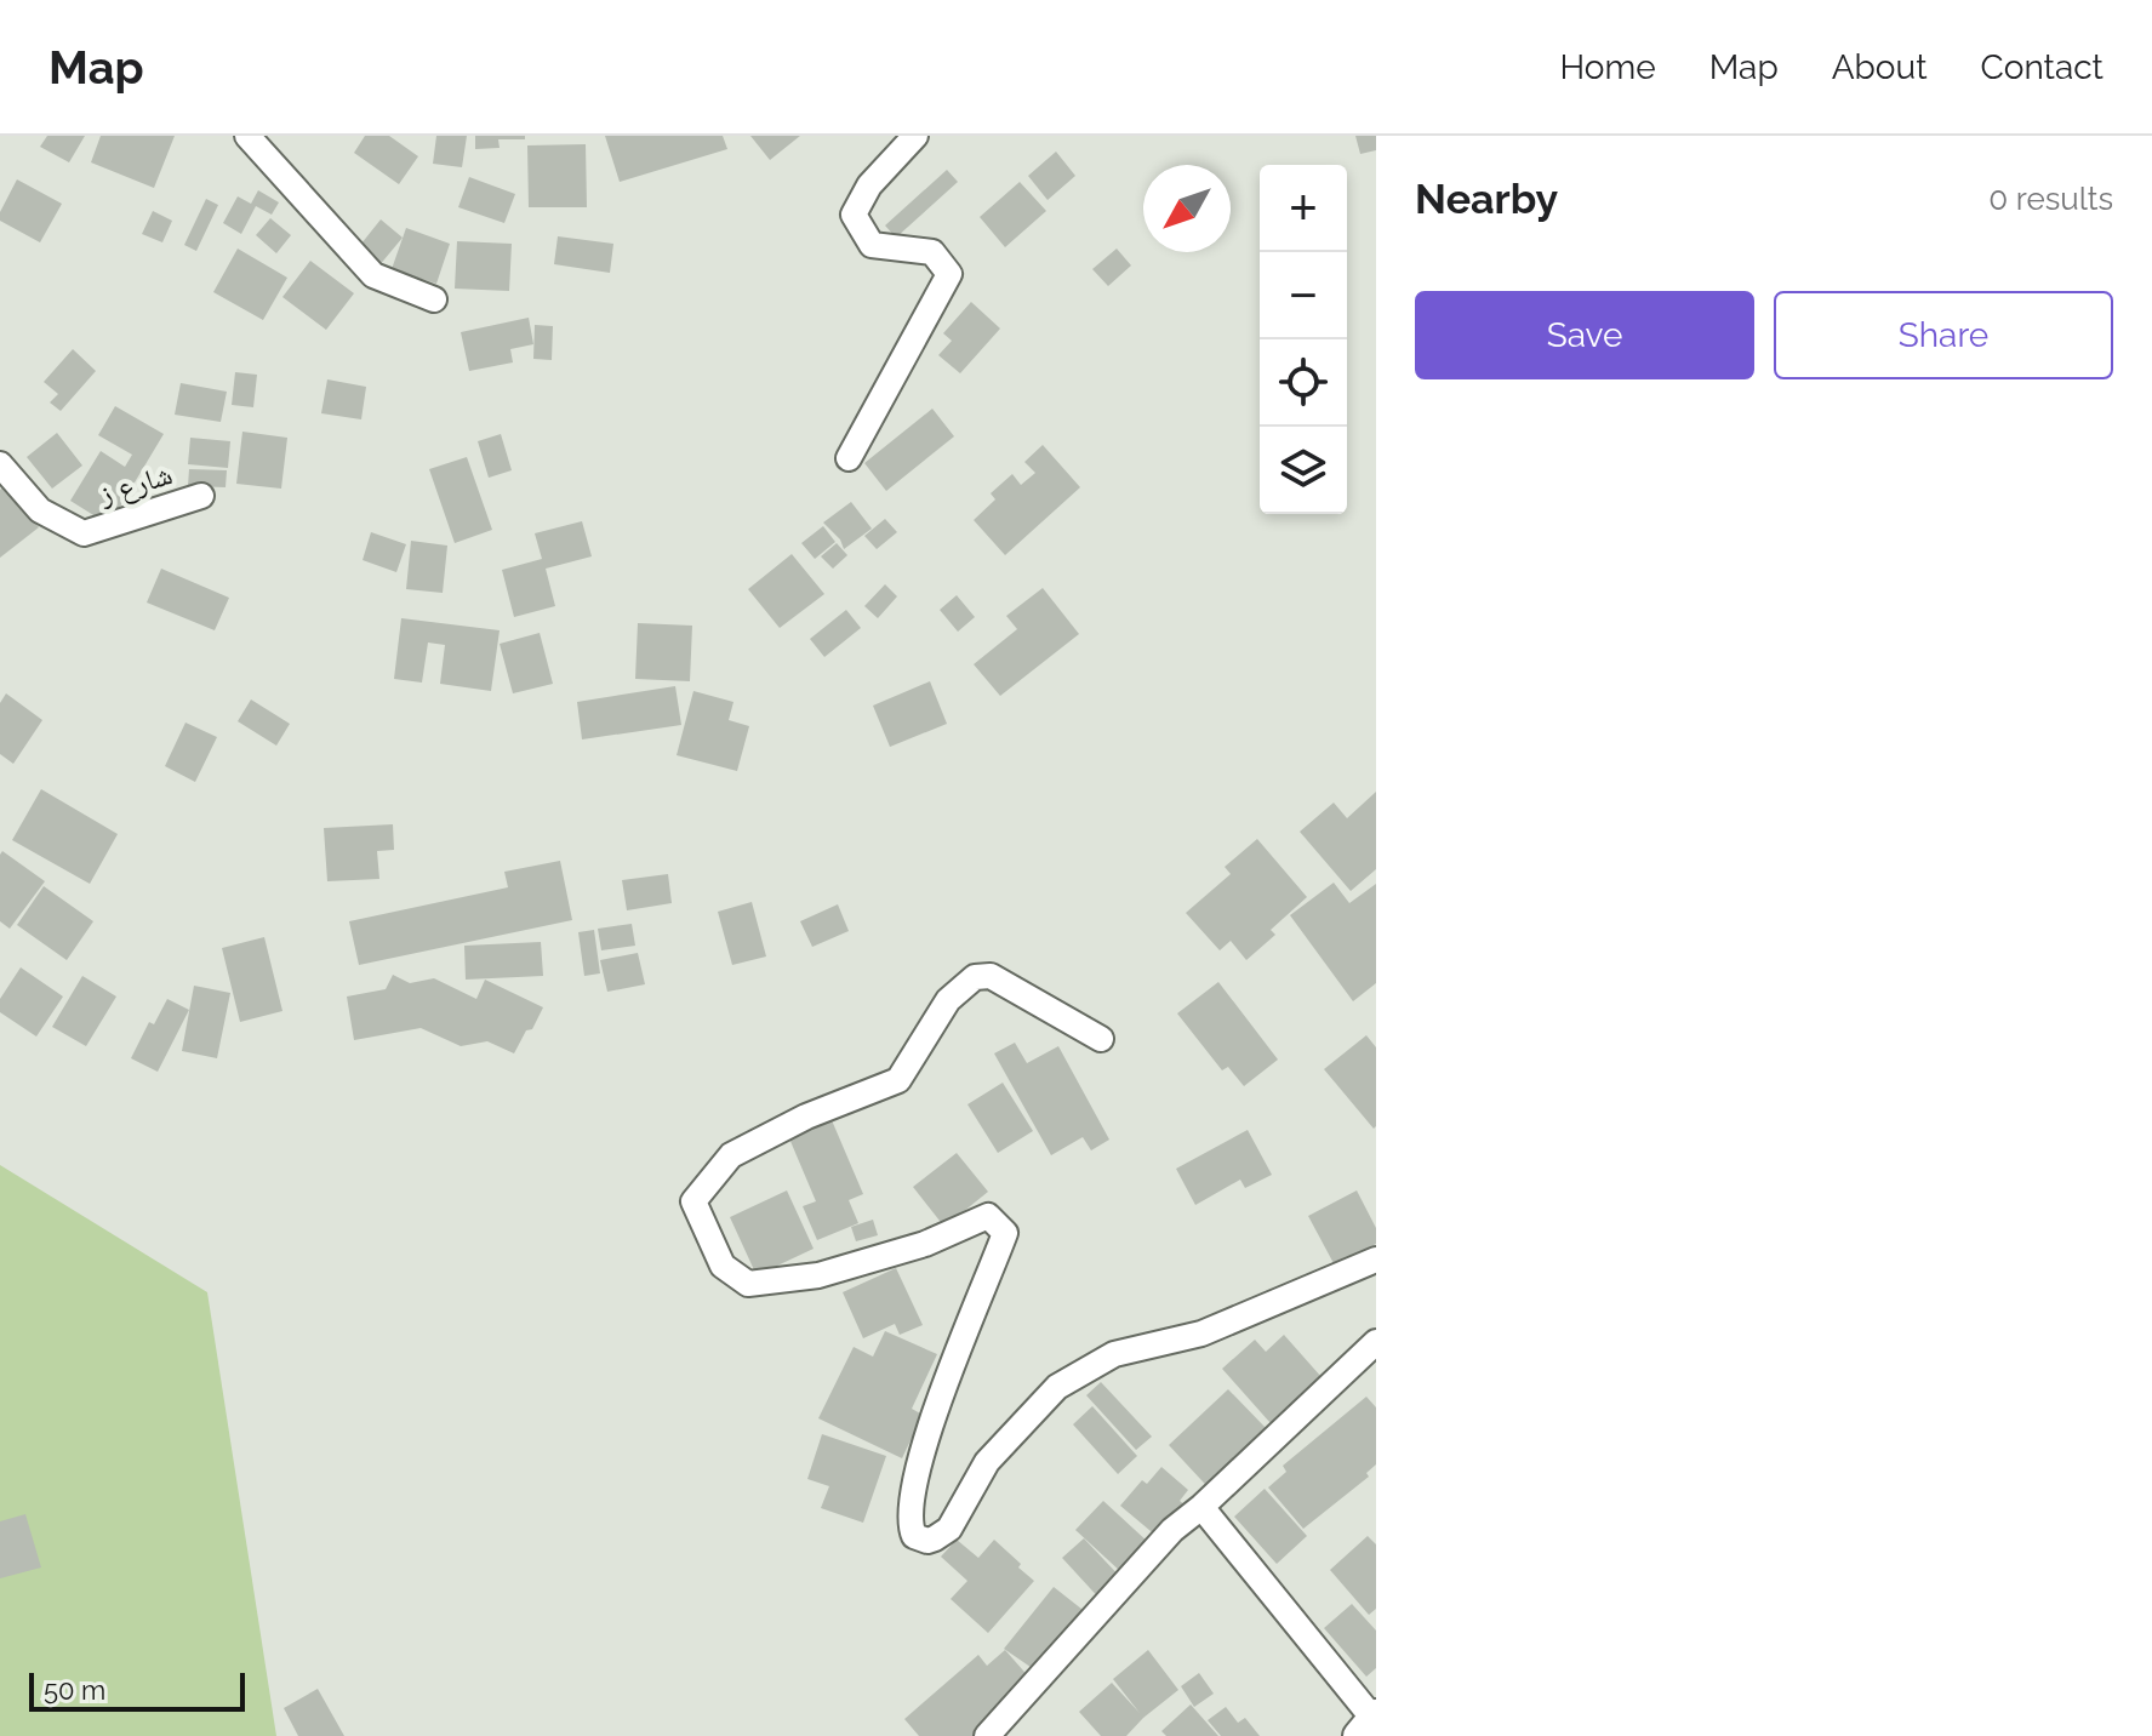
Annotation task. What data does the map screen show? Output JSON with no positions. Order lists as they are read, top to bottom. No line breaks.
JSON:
{"streets":{"street":["شارع ﺯ"]},"scale_bar":"50 m","north":"bottom left","page":{"header":"Map","nav":["Home","Map","About","Contact"],"heading":["Nearby","0 results"],"map_buttons":["+","−"],"buttons":["Save","Share"],"scale":"50 m"}}
